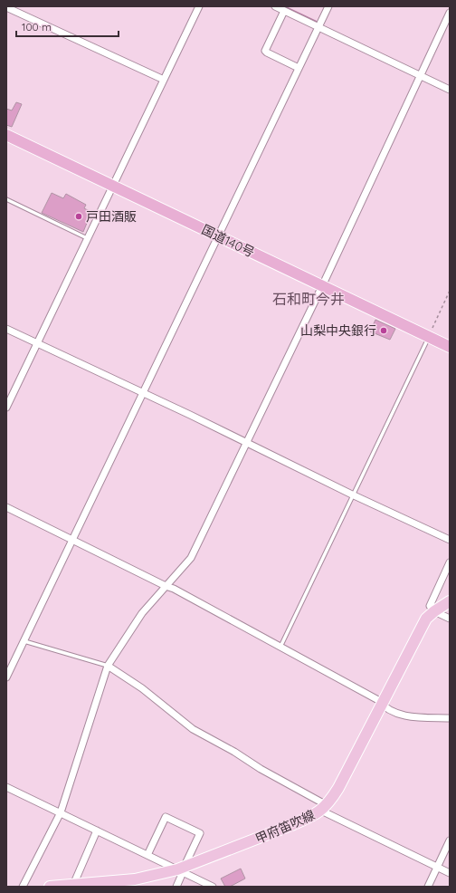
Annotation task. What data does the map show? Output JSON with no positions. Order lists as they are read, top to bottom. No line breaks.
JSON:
{"streets":{"highway":["国道140号"],"main road":["甲府笛吹線"]},"districts":["石和町今井"],"places":["戸田酒販","山梨中央銀行"],"scale_bar":"100 m"}
